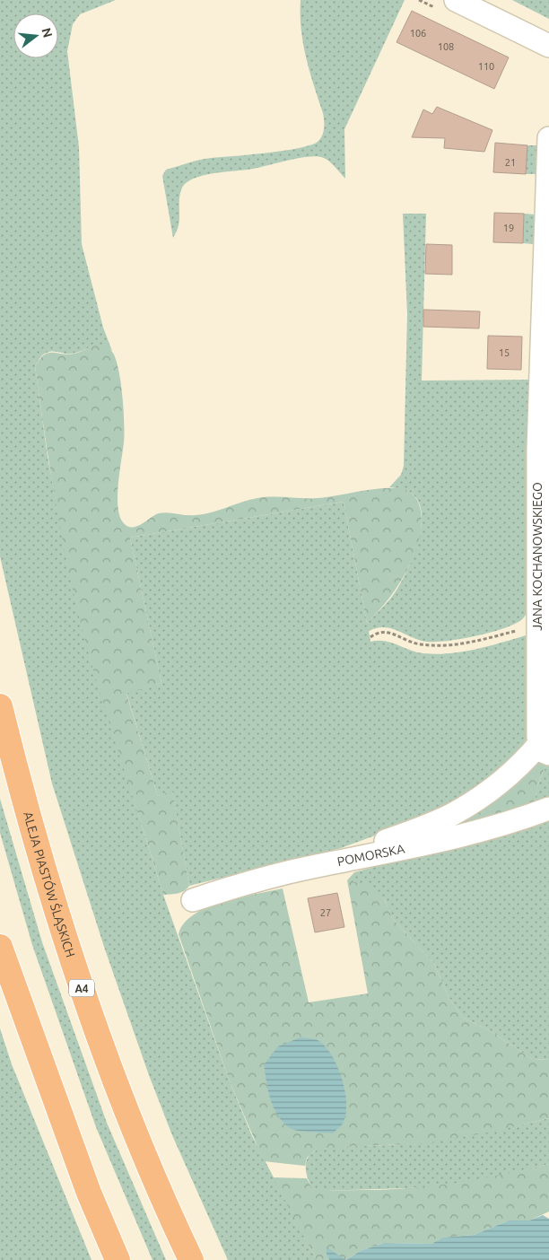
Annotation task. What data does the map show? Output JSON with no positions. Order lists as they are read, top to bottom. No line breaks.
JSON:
{"streets":{"highway":["ALEJA PIASTÓW ŚLĄSKICH","A4"],"street":["JANA KOCHANOWSKIEGO","POMORSKA"]},"house_numbers":["106","108","110","21","19","15","27"],"north":"right"}
